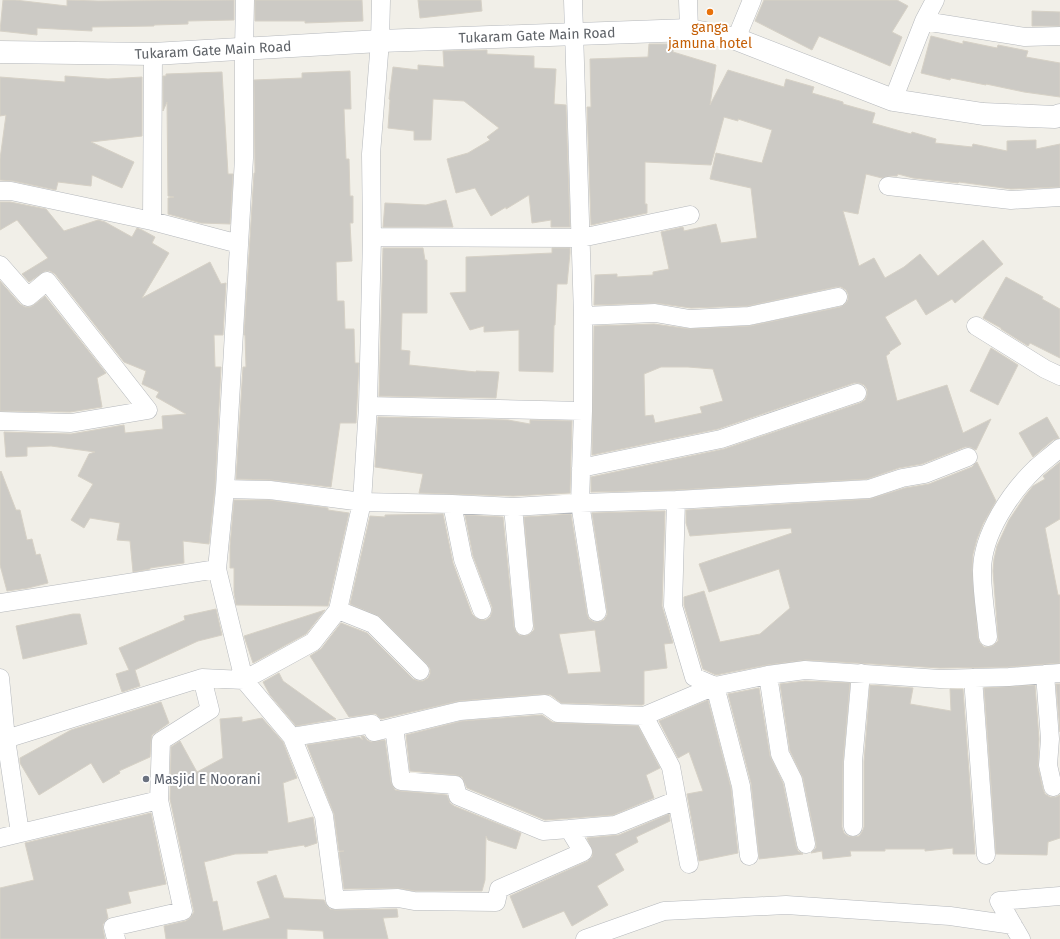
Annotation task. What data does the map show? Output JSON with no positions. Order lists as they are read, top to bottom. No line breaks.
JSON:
{"streets":{"street":["Tukaram Gate Main Road"]},"places":["ganga jamuna hotel","Masjid E Noorani"]}
